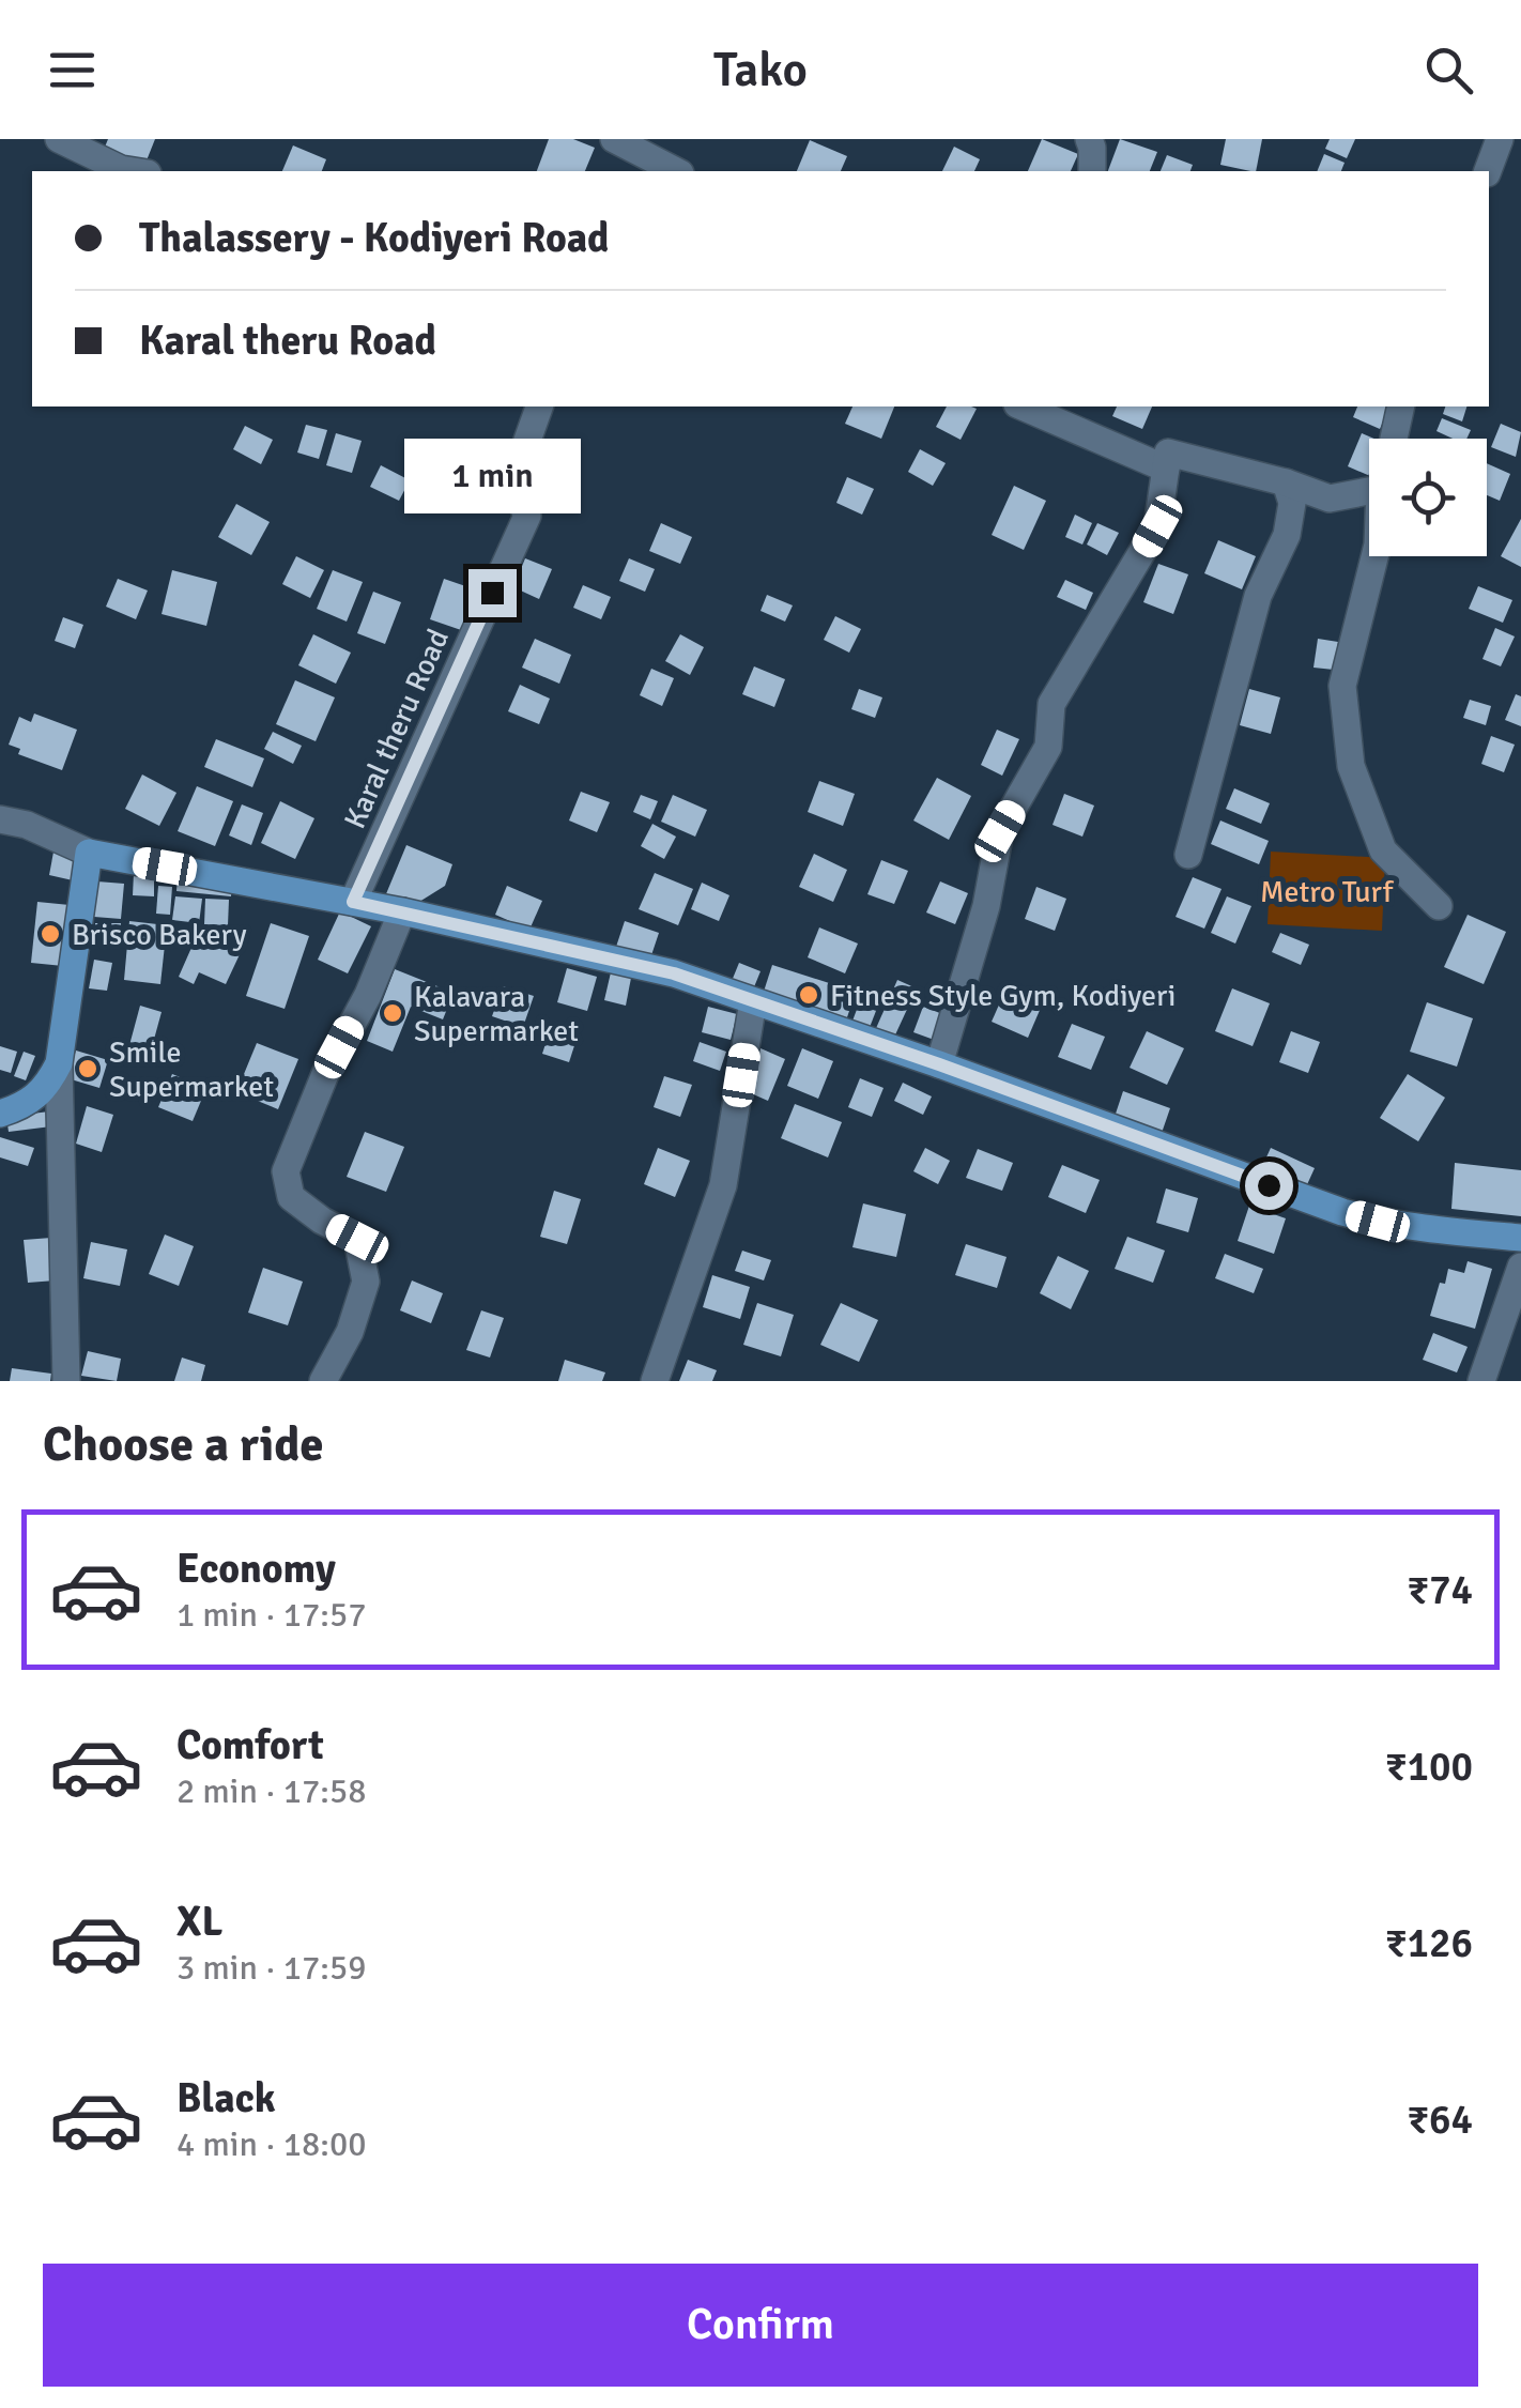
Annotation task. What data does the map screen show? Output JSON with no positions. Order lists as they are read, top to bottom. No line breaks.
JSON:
{"streets":{"street":["Karal theru Road"]},"parks":["Metro Turf"],"places":["Brisco Bakery","Fitness Style Gym, Kodiyeri","Kalavara Supermarket","Smile Supermarket"],"page":{"header":"Tako","banner":["Thalassery - Kodiyeri Road","Karal theru Road"],"bubble":"1 min","heading":"Choose a ride","list":[{"name":"Economy","note":"1 min · 17:57","value":"₹74"},{"name":"Comfort","note":"2 min · 17:58","value":"₹100"},{"name":"XL","note":"3 min · 17:59","value":"₹126"},{"name":"Black","note":"4 min · 18:00","value":"₹64"}],"buttons":"Confirm"}}
